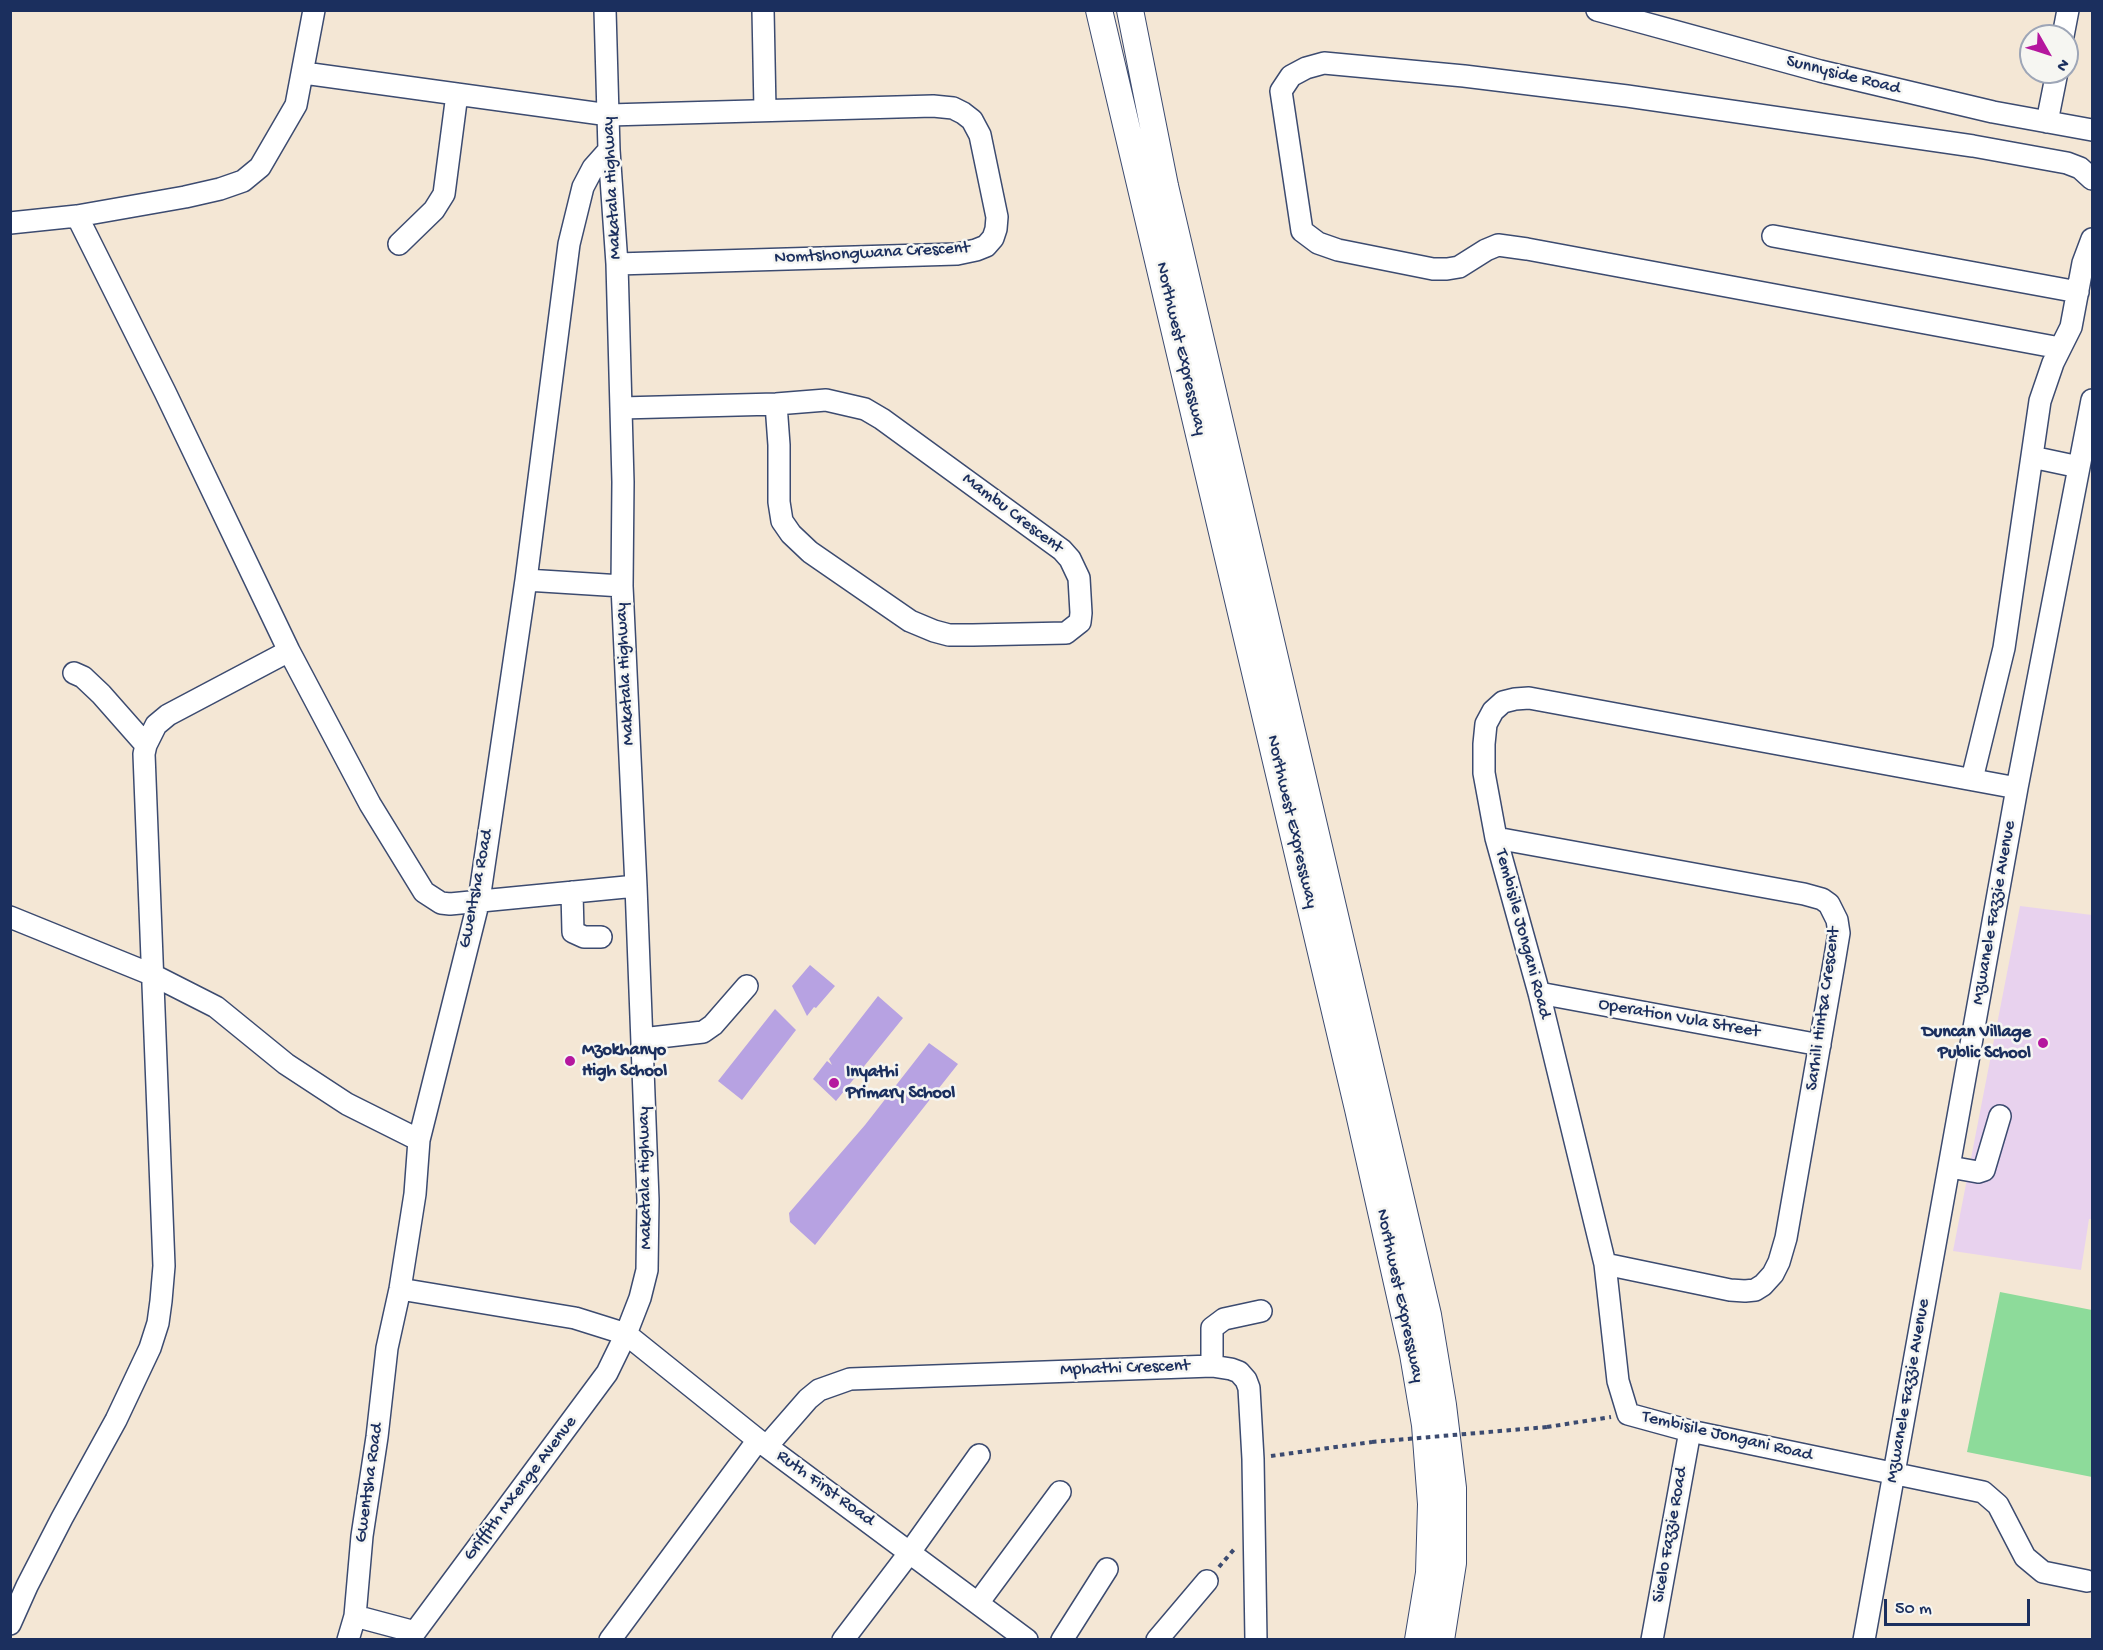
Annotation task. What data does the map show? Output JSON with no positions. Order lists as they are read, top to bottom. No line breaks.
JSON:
{"streets":{"main road":["Northwest Expressway"],"street":["Sunnyside Road","Makatala Highway","Nomtshongwana Crescent","Mambu Crescent","Gwentsha Road","Mzwanele Fazzie Avenue","Tembisile Jongani Road","Sarhili Hintsa Crescent","Operation Vula Street","Mphathi Crescent","Griffith Mxenge Avenue","Ruth First Road","Sicelo Fazzie Road"]},"crossings":[["Makatala Highway","Nomtshongwana Crescent"],["Makatala Highway","Mambu Crescent"],["Makatala Highway","Gwentsha Road"],["Makatala Highway","Griffith Mxenge Avenue"],["Makatala Highway","Ruth First Road"],["Mzwanele Fazzie Avenue","Tembisile Jongani Road"],["Tembisile Jongani Road","Sarhili Hintsa Crescent"],["Tembisile Jongani Road","Operation Vula Street"],["Tembisile Jongani Road","Sicelo Fazzie Road"],["Sarhili Hintsa Crescent","Operation Vula Street"],["Mphathi Crescent","Ruth First Road"],["Griffith Mxenge Avenue","Ruth First Road"]],"places":["Duncan Village Public School","Mzokhanyo High School","Inyathi Primary School"],"scale_bar":"50 m","north":"bottom right"}
